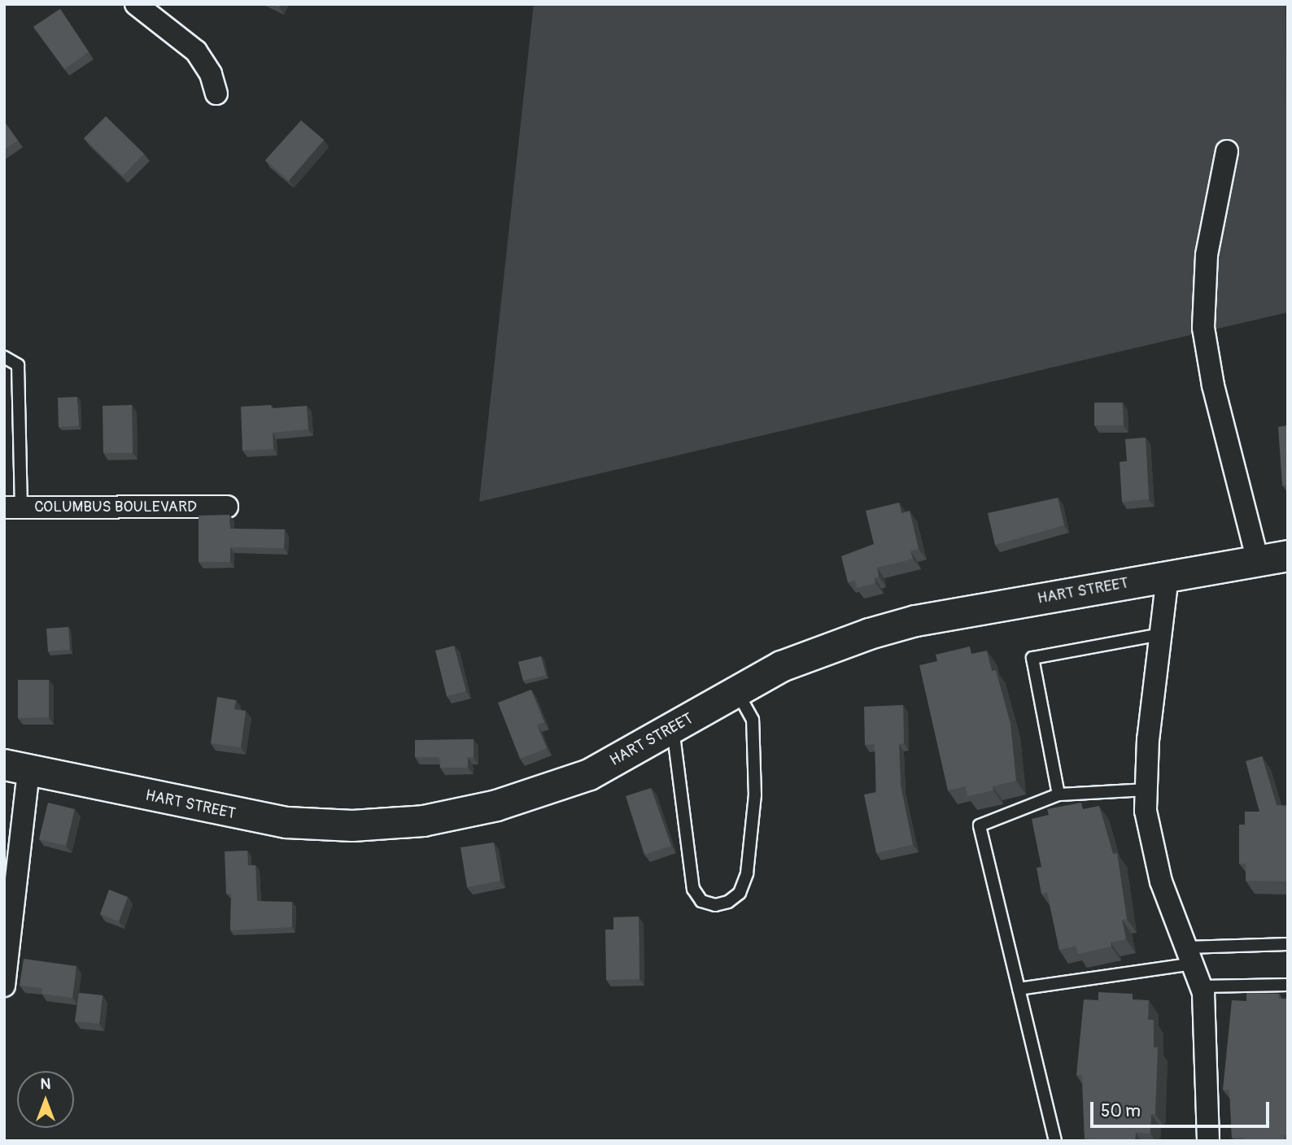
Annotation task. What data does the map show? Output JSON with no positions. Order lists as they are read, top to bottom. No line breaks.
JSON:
{"streets":{"main road":["HART STREET"],"street":["COLUMBUS BOULEVARD"]},"scale_bar":"50 m","north":"top"}
